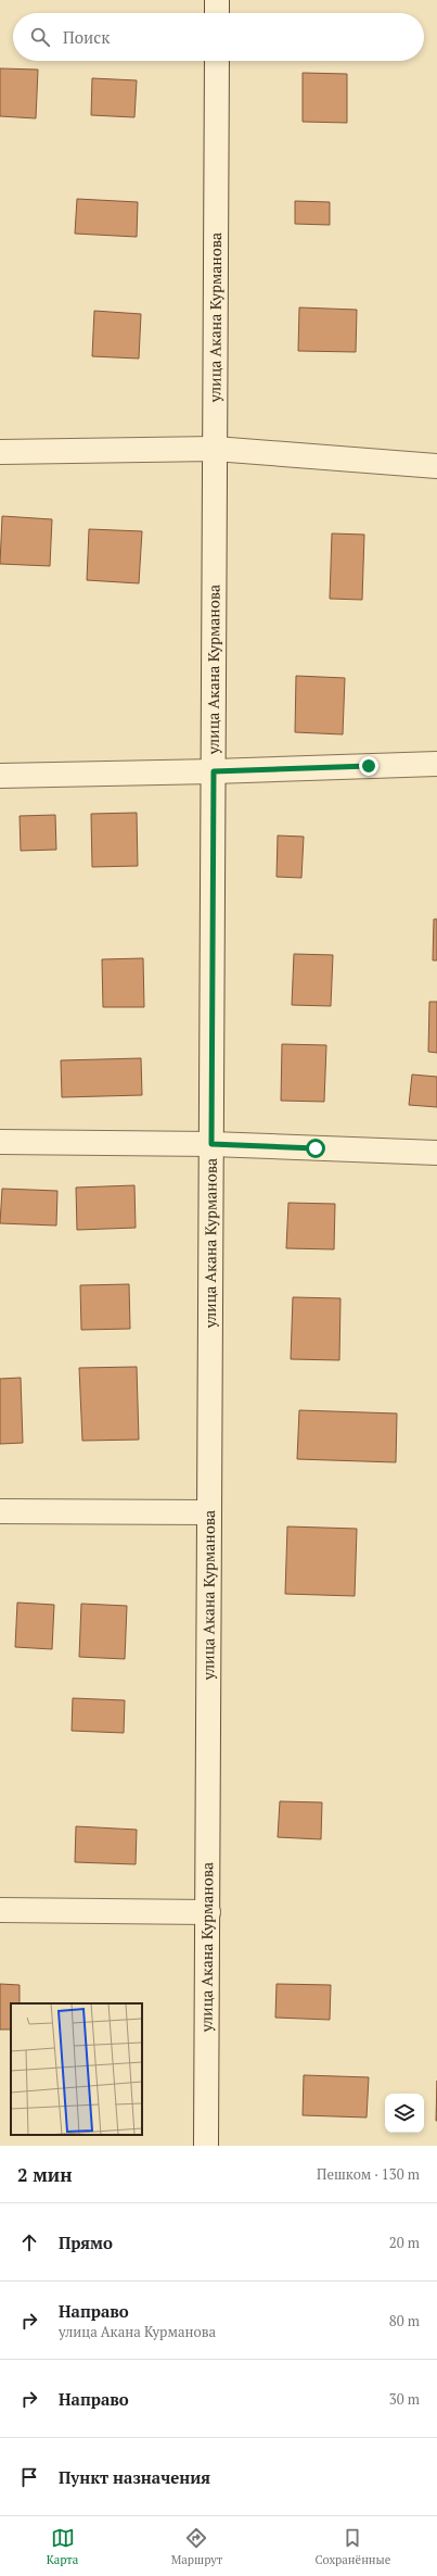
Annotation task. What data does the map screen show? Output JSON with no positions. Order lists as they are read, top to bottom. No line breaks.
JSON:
{"streets":{"main road":["улица Акана Курманова"]},"page":{"search":"Поиск","heading":["2 мин","Пешком · 130 m"],"list":[["Прямо","20 m"],["Направо","улица Акана Курманова","80 m"],["Направо","30 m"],"Пункт назначения"],"nav":["Карта","Маршрут","Сохранённые"]}}
